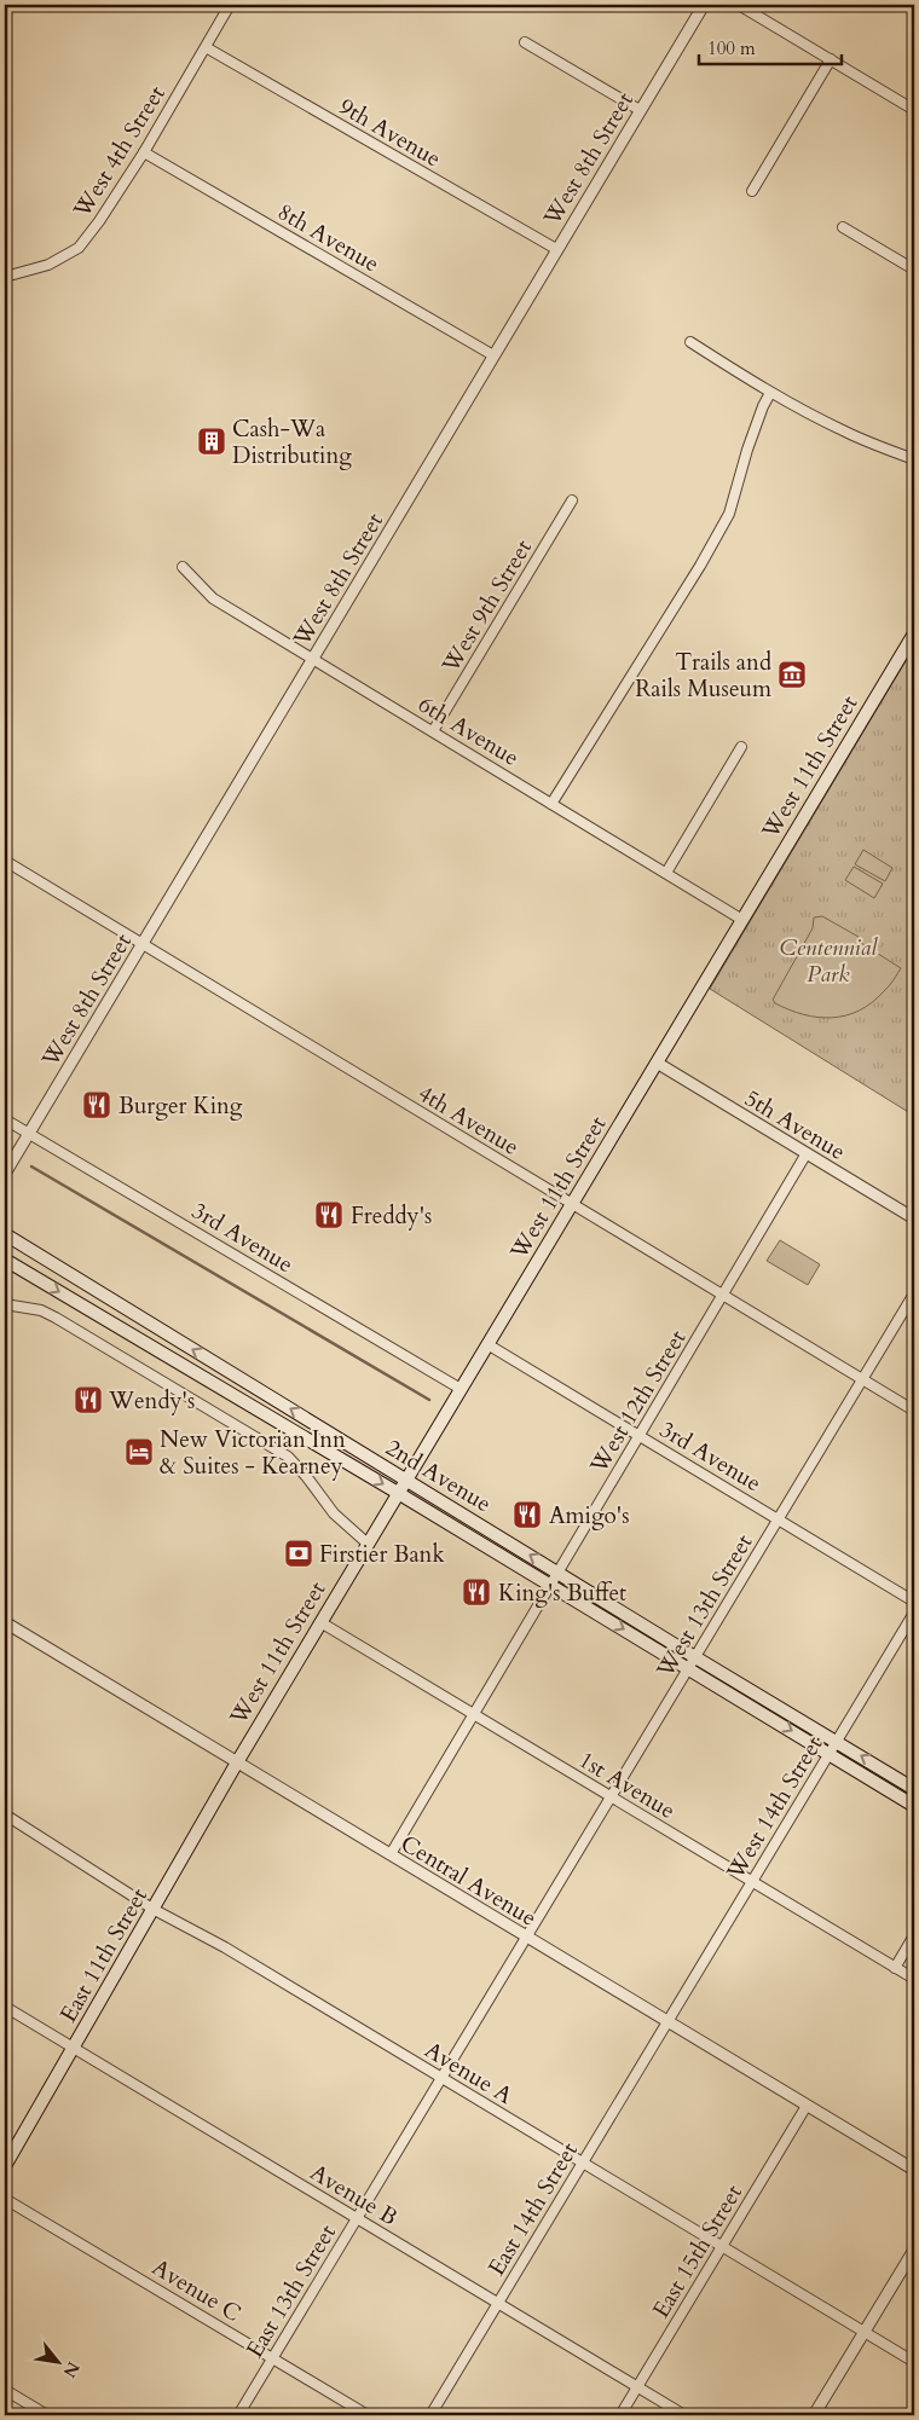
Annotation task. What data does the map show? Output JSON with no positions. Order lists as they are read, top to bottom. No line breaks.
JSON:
{"streets":{"main road":["West 11th Street","2nd Avenue","East 11th Street"],"street":["9th Avenue","West 4th Street","West 8th Street","8th Avenue","West 9th Street","6th Avenue","4th Avenue","5th Avenue","3rd Avenue","West 12th Street","West 13th Street","1st Avenue","West 14th Street","Central Avenue","Avenue A","Avenue B","East 14th Street","East 15th Street","Avenue C","East 13th Street"]},"crossings":[["9th Avenue","West 4th Street"],["9th Avenue","West 8th Street"],["West 4th Street","8th Avenue"],["West 8th Street","8th Avenue"],["West 8th Street","6th Avenue"],["West 8th Street","4th Avenue"],["West 8th Street","3rd Avenue"],["West 9th Street","6th Avenue"],["6th Avenue","West 11th Street"],["West 11th Street","4th Avenue"],["West 11th Street","5th Avenue"],["West 11th Street","3rd Avenue"],["West 11th Street","2nd Avenue"],["West 11th Street","1st Avenue"],["West 11th Street","Central Avenue"],["West 11th Street","East 11th Street"],["4th Avenue","West 12th Street"],["4th Avenue","West 13th Street"],["5th Avenue","West 12th Street"],["3rd Avenue","West 12th Street"],["3rd Avenue","West 13th Street"],["West 12th Street","2nd Avenue"],["West 12th Street","1st Avenue"],["West 12th Street","Central Avenue"],["2nd Avenue","West 13th Street"],["2nd Avenue","West 14th Street"],["West 13th Street","1st Avenue"],["West 13th Street","Central Avenue"],["West 13th Street","East 13th Street"],["1st Avenue","West 14th Street"],["West 14th Street","Central Avenue"],["West 14th Street","East 14th Street"],["Central Avenue","East 11th Street"],["Central Avenue","East 14th Street"],["Central Avenue","East 15th Street"],["Central Avenue","East 13th Street"],["East 11th Street","Avenue A"],["East 11th Street","Avenue B"],["Avenue A","East 14th Street"],["Avenue A","East 15th Street"],["Avenue A","East 13th Street"],["Avenue B","East 14th Street"],["Avenue B","East 15th Street"],["Avenue B","East 13th Street"],["Avenue C","East 13th Street"]],"parks":["Centennial Park"],"places":{"building":["Cash-Wa Distributing"],"museum":["Trails and Rails Museum"],"restaurant":["Burger King","Freddy's","Wendy's","Amigo's","King's Buffet"],"hotel":["New Victorian Inn & Suites - Kearney"],"bank":["Firstier Bank"]},"scale_bar":"100 m","north":"bottom right"}
